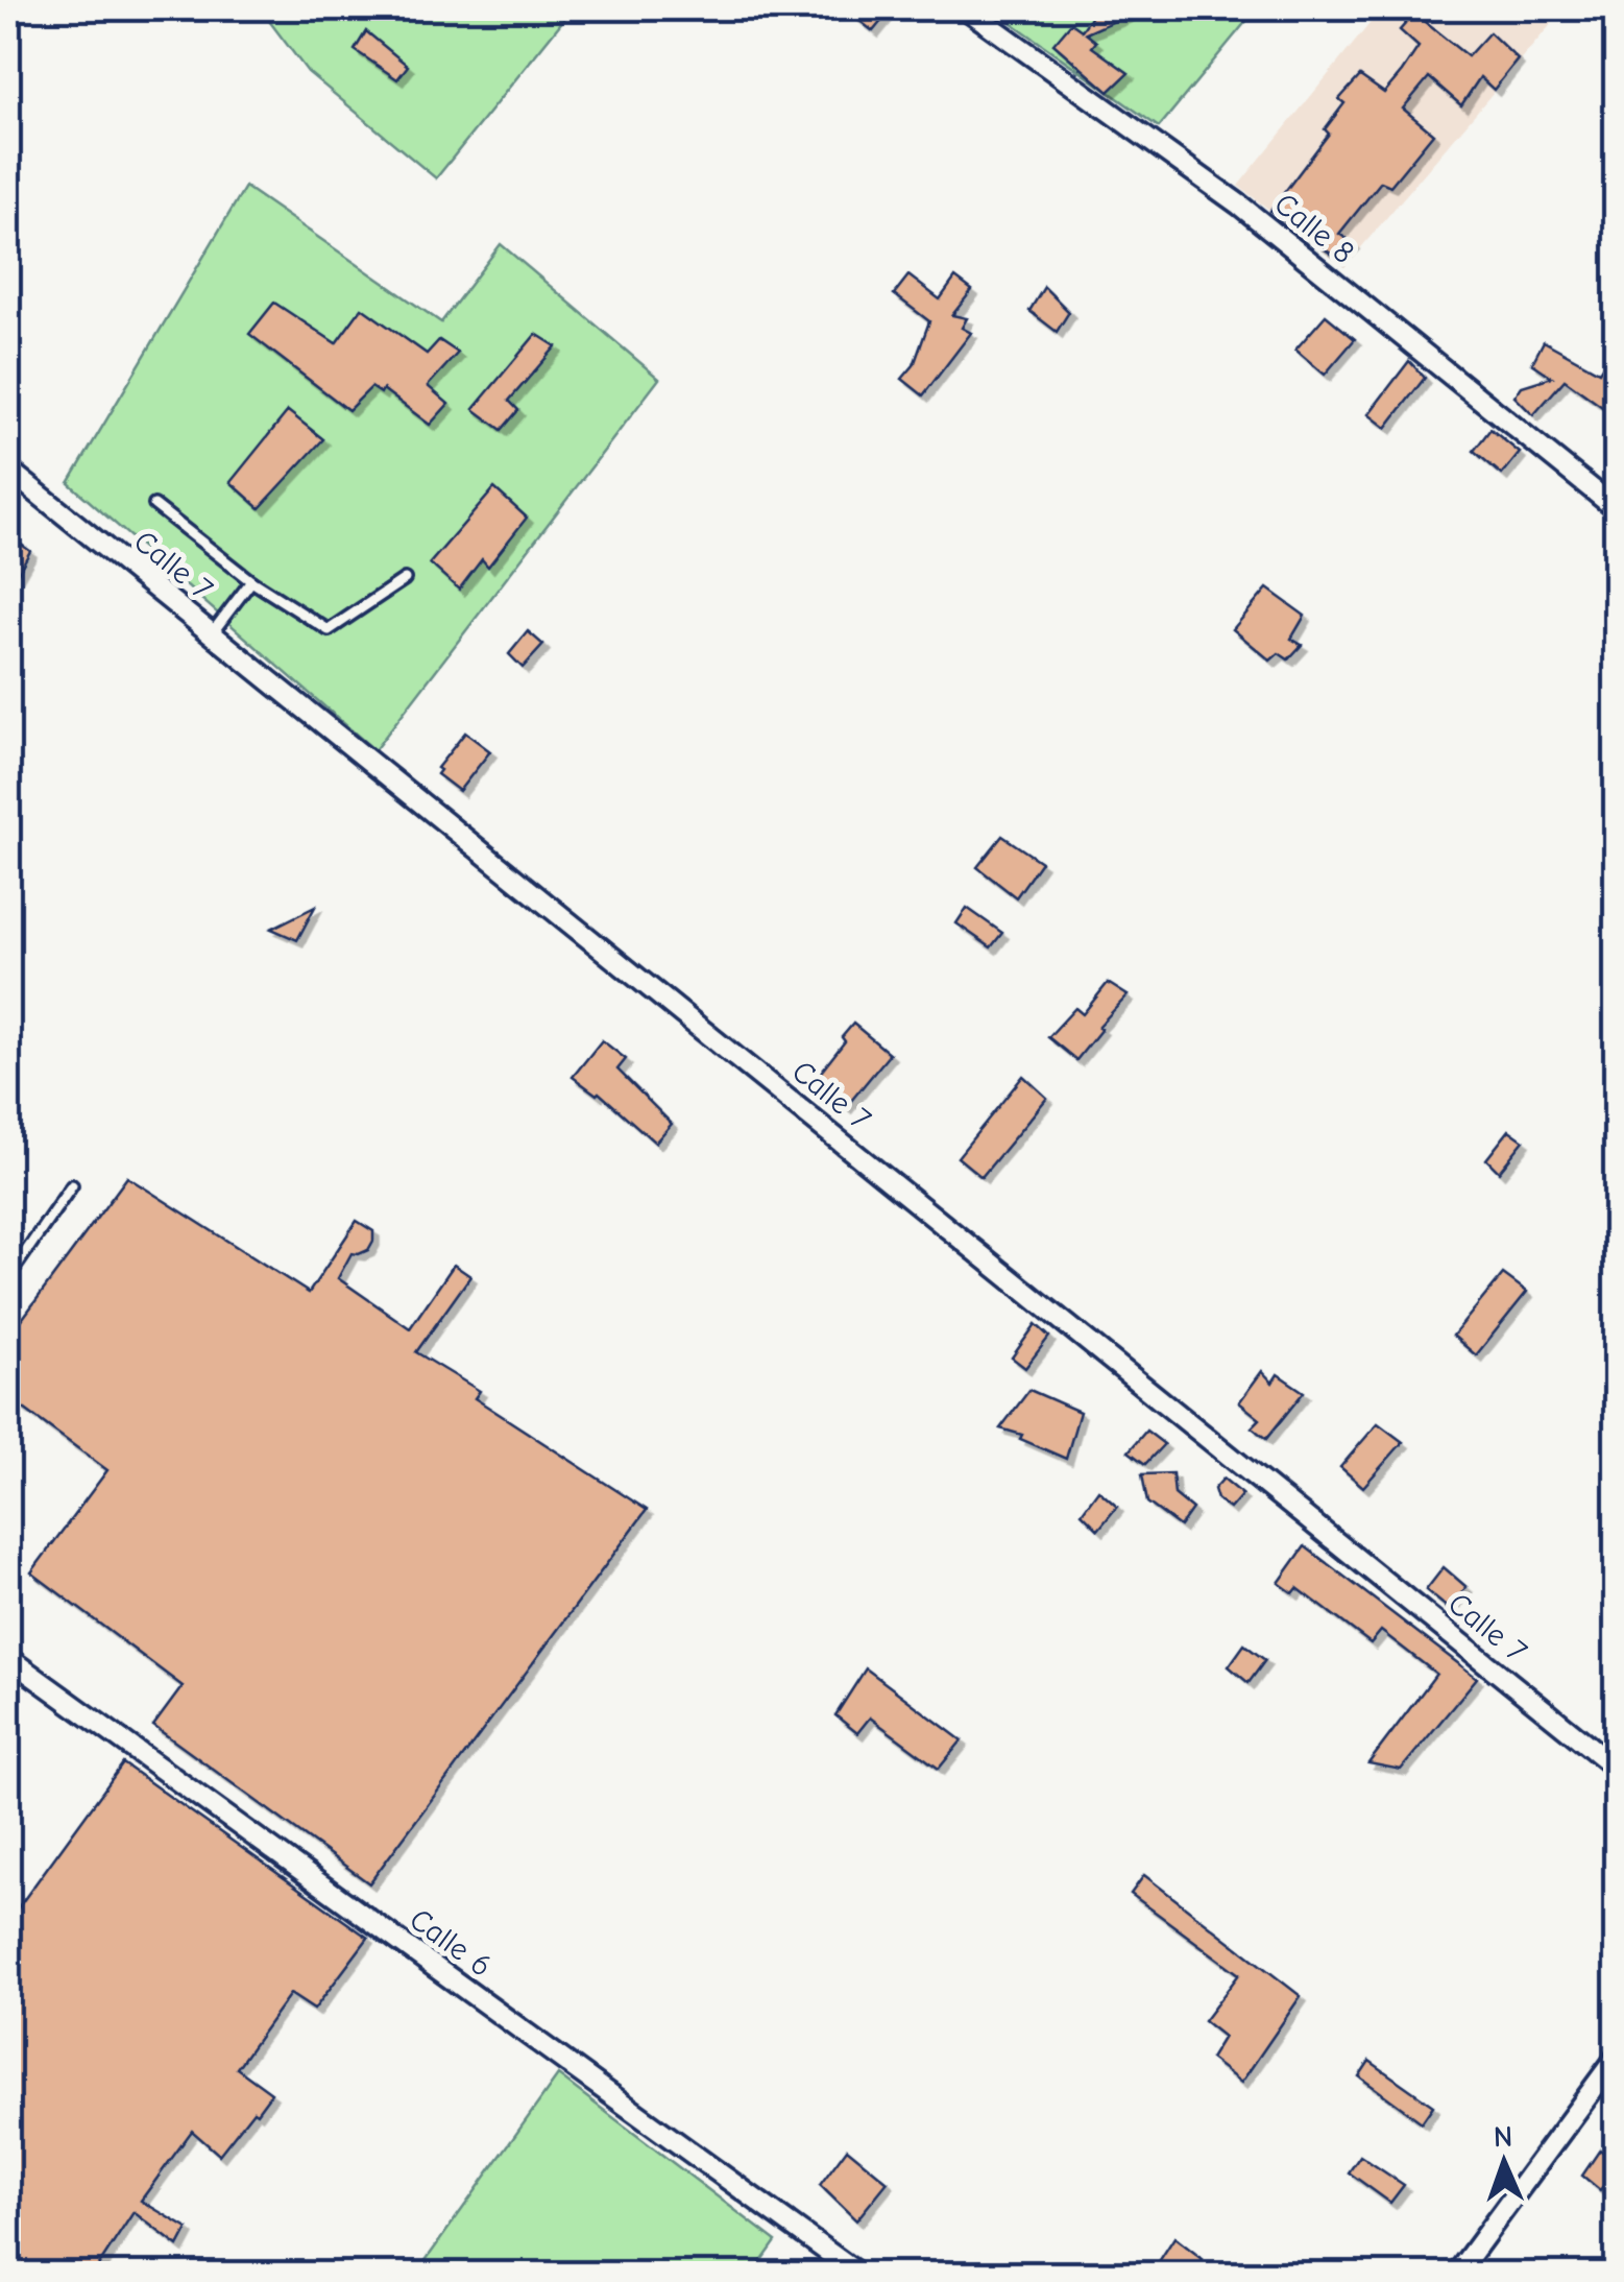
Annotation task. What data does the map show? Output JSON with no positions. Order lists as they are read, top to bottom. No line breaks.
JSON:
{"streets":{"street":["Calle 8","Calle 7","Calle 6"]},"north":"top"}
